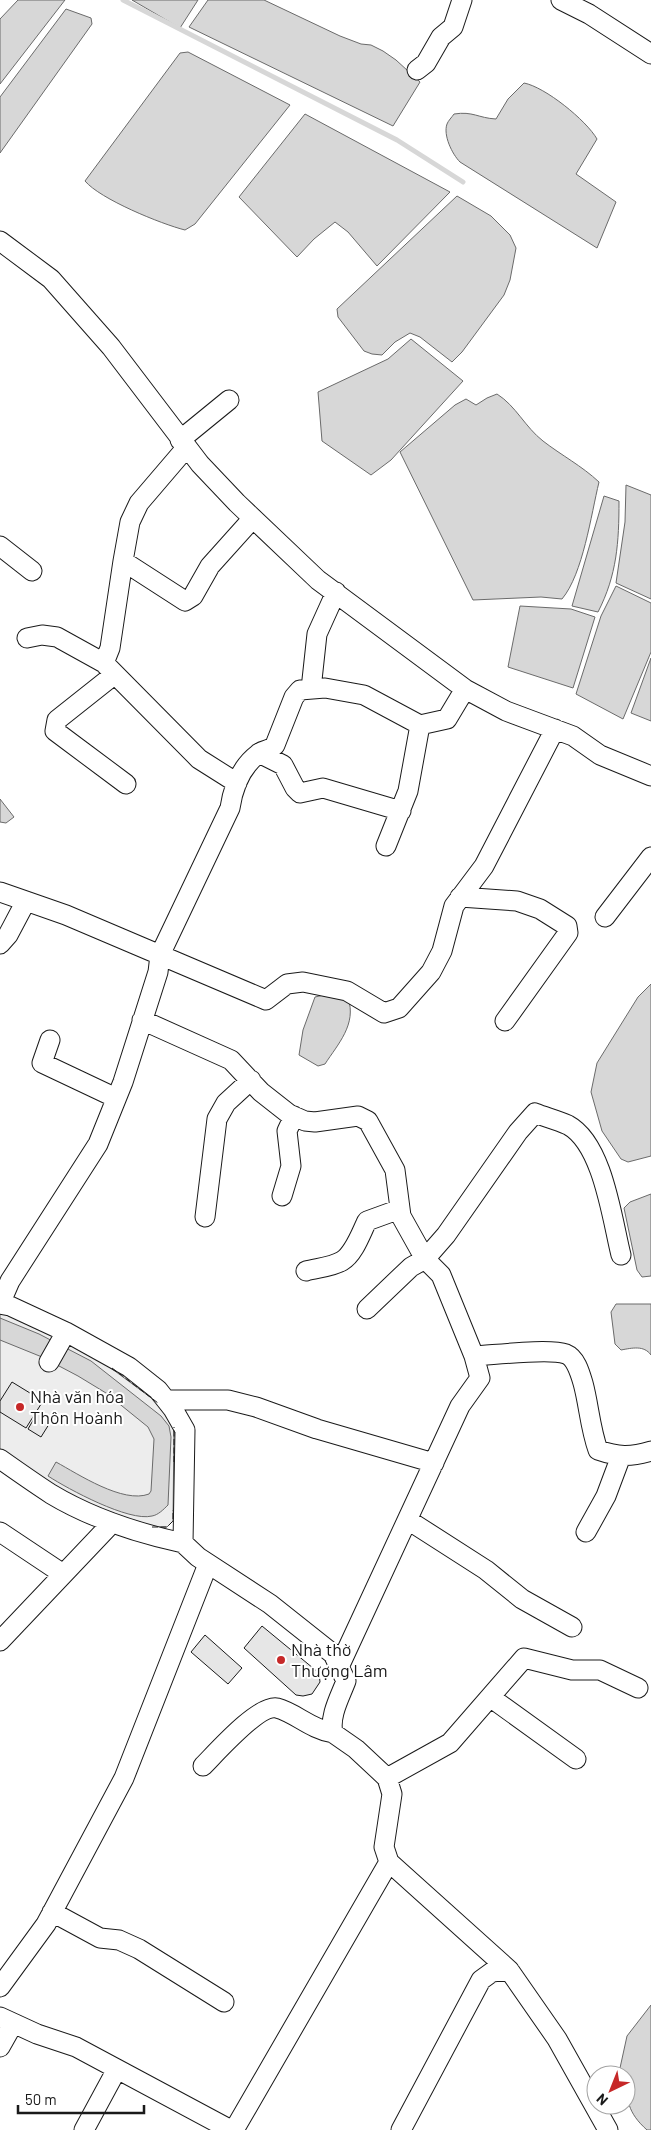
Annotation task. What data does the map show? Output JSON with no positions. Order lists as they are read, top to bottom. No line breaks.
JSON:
{"places":["Nhà văn hóa Thôn Hoành","Nhà thờ Thượng Lâm"],"scale_bar":"50 m","north":"bottom left"}
